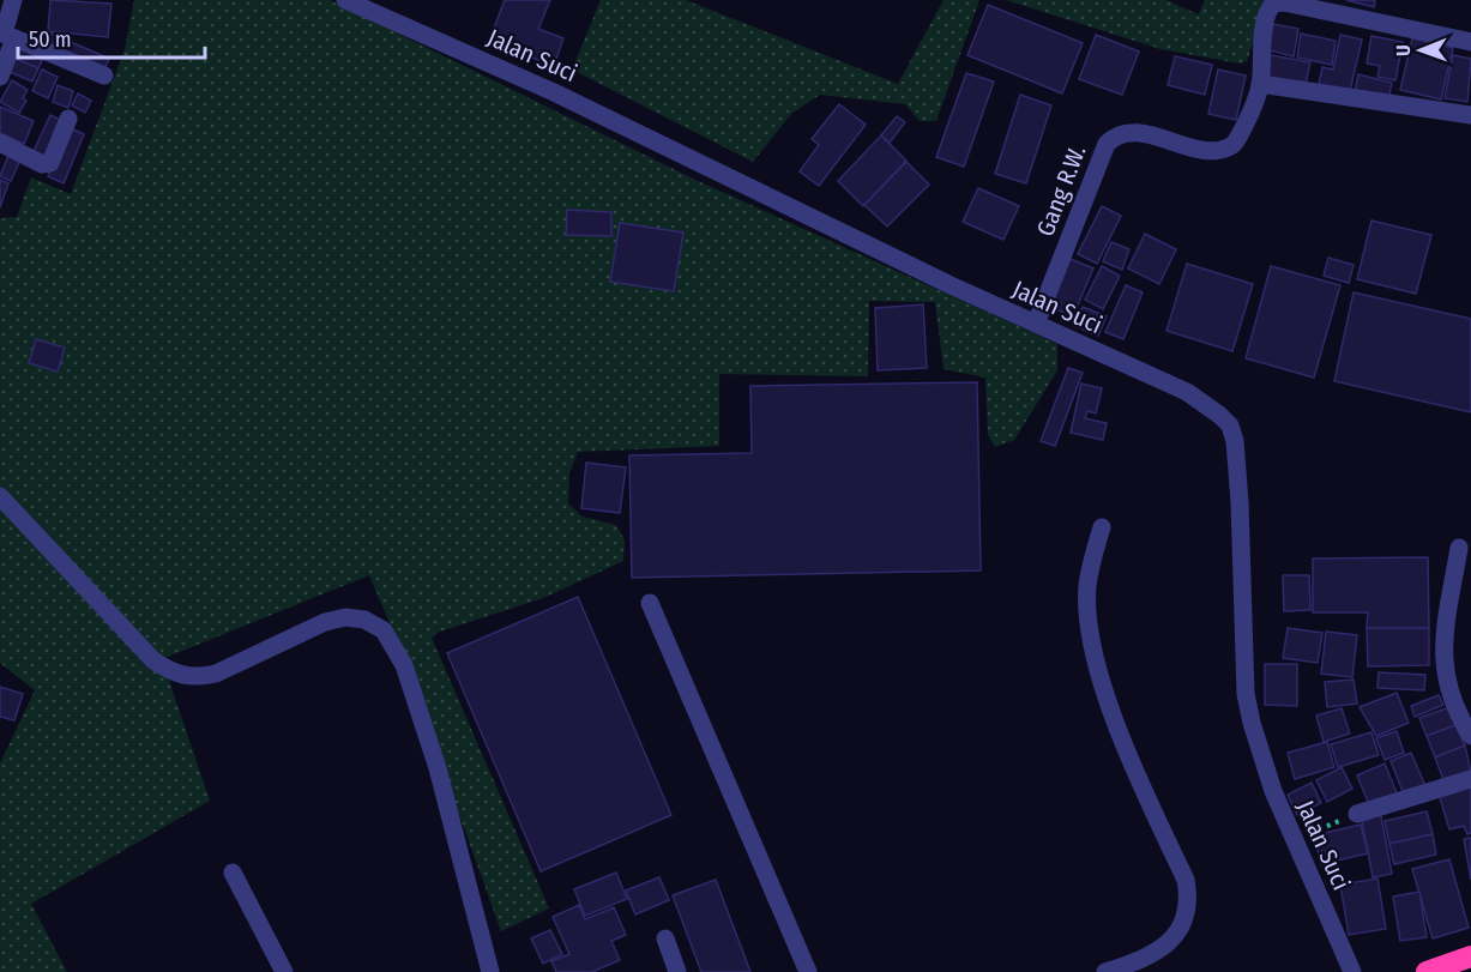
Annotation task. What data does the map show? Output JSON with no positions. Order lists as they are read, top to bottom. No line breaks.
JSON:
{"streets":{"street":["Jalan Suci","Gang R.W."]},"crossings":[["Jalan Suci","Gang R.W."]],"scale_bar":"50 m","north":"left"}
